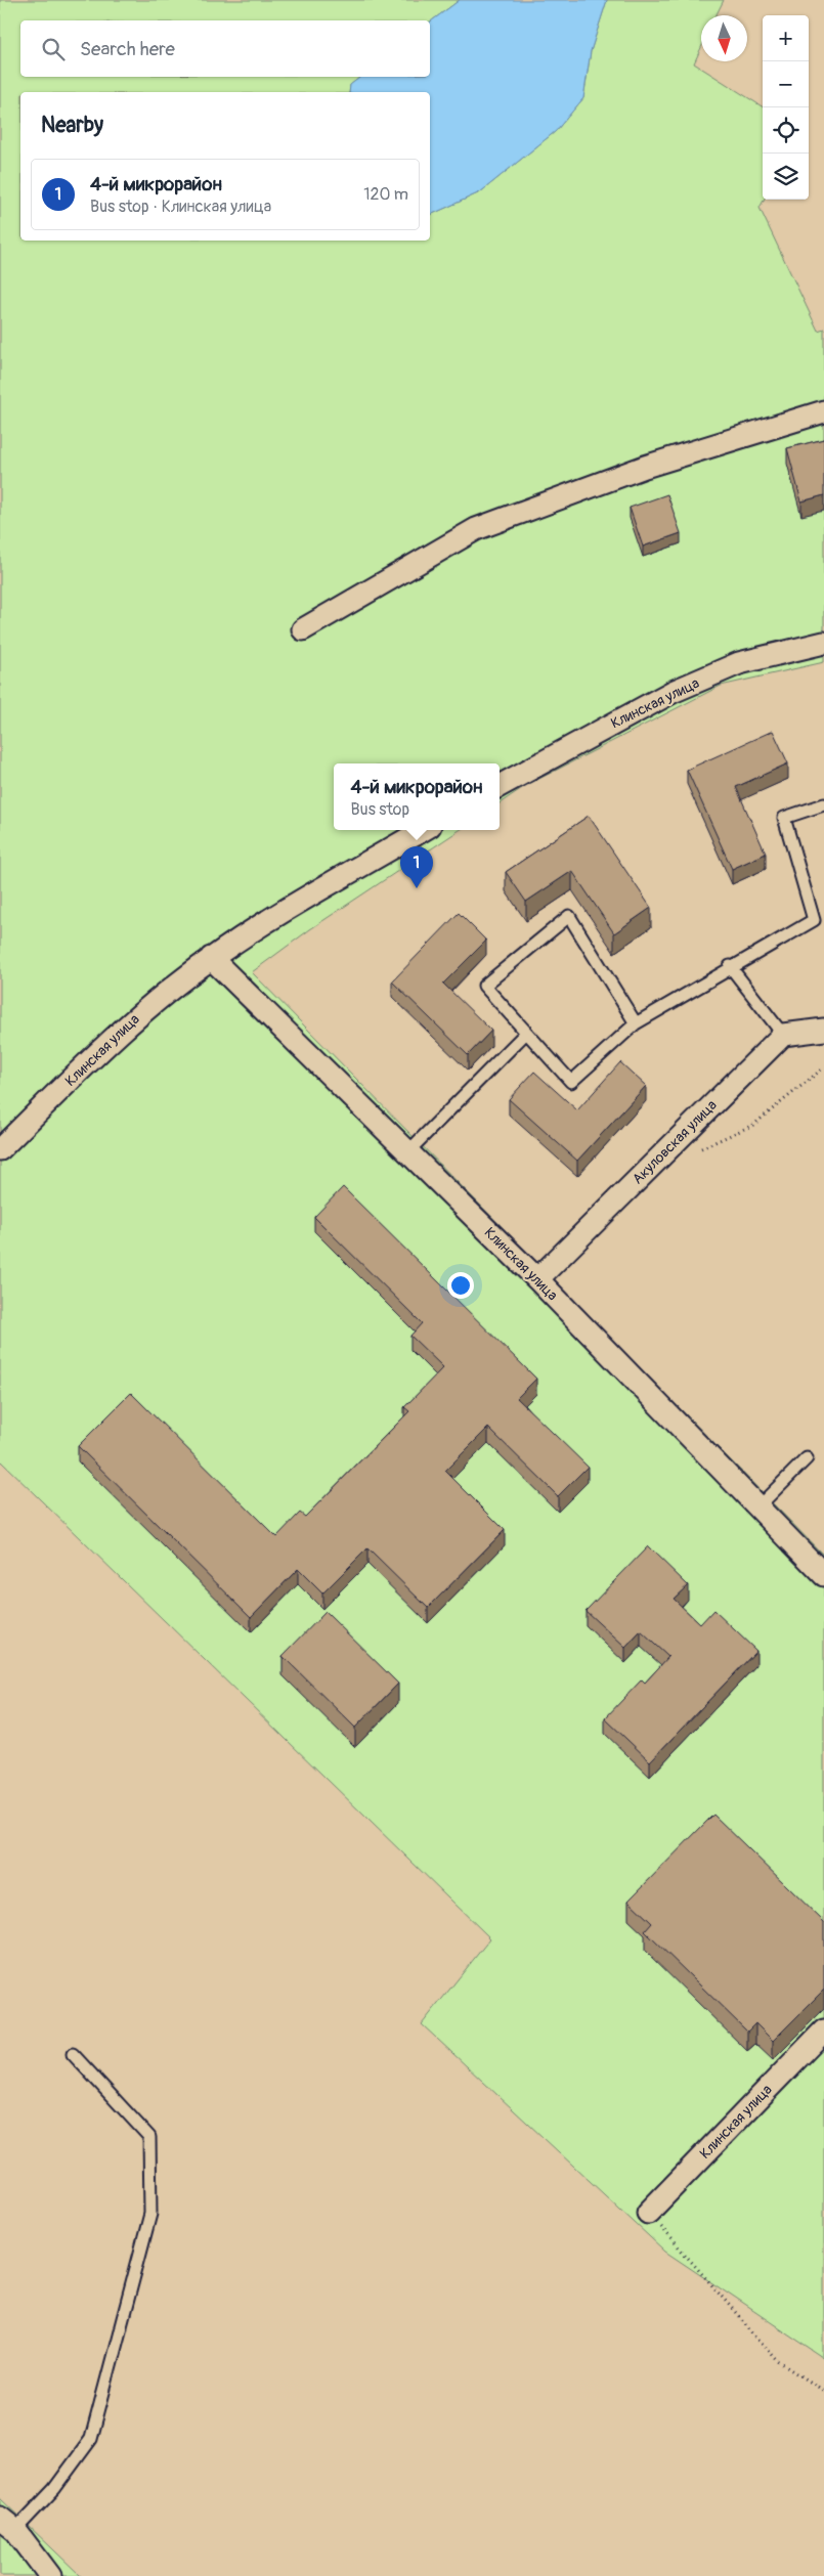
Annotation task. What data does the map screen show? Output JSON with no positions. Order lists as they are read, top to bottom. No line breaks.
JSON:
{"streets":{"street":["Клинская улица","Акуловская улица"]},"crossings":[["Клинская улица","Акуловская улица"]],"north":"bottom","page":{"map_buttons":["+","−"],"search":"Search here","heading":"Nearby","list":[{"mark":"1","name":"4-й микрорайон","note":"Bus stop · Клинская улица","value":"120 m"}],"popup":["4-й микрорайон","Bus stop"],"pins":"1"}}
